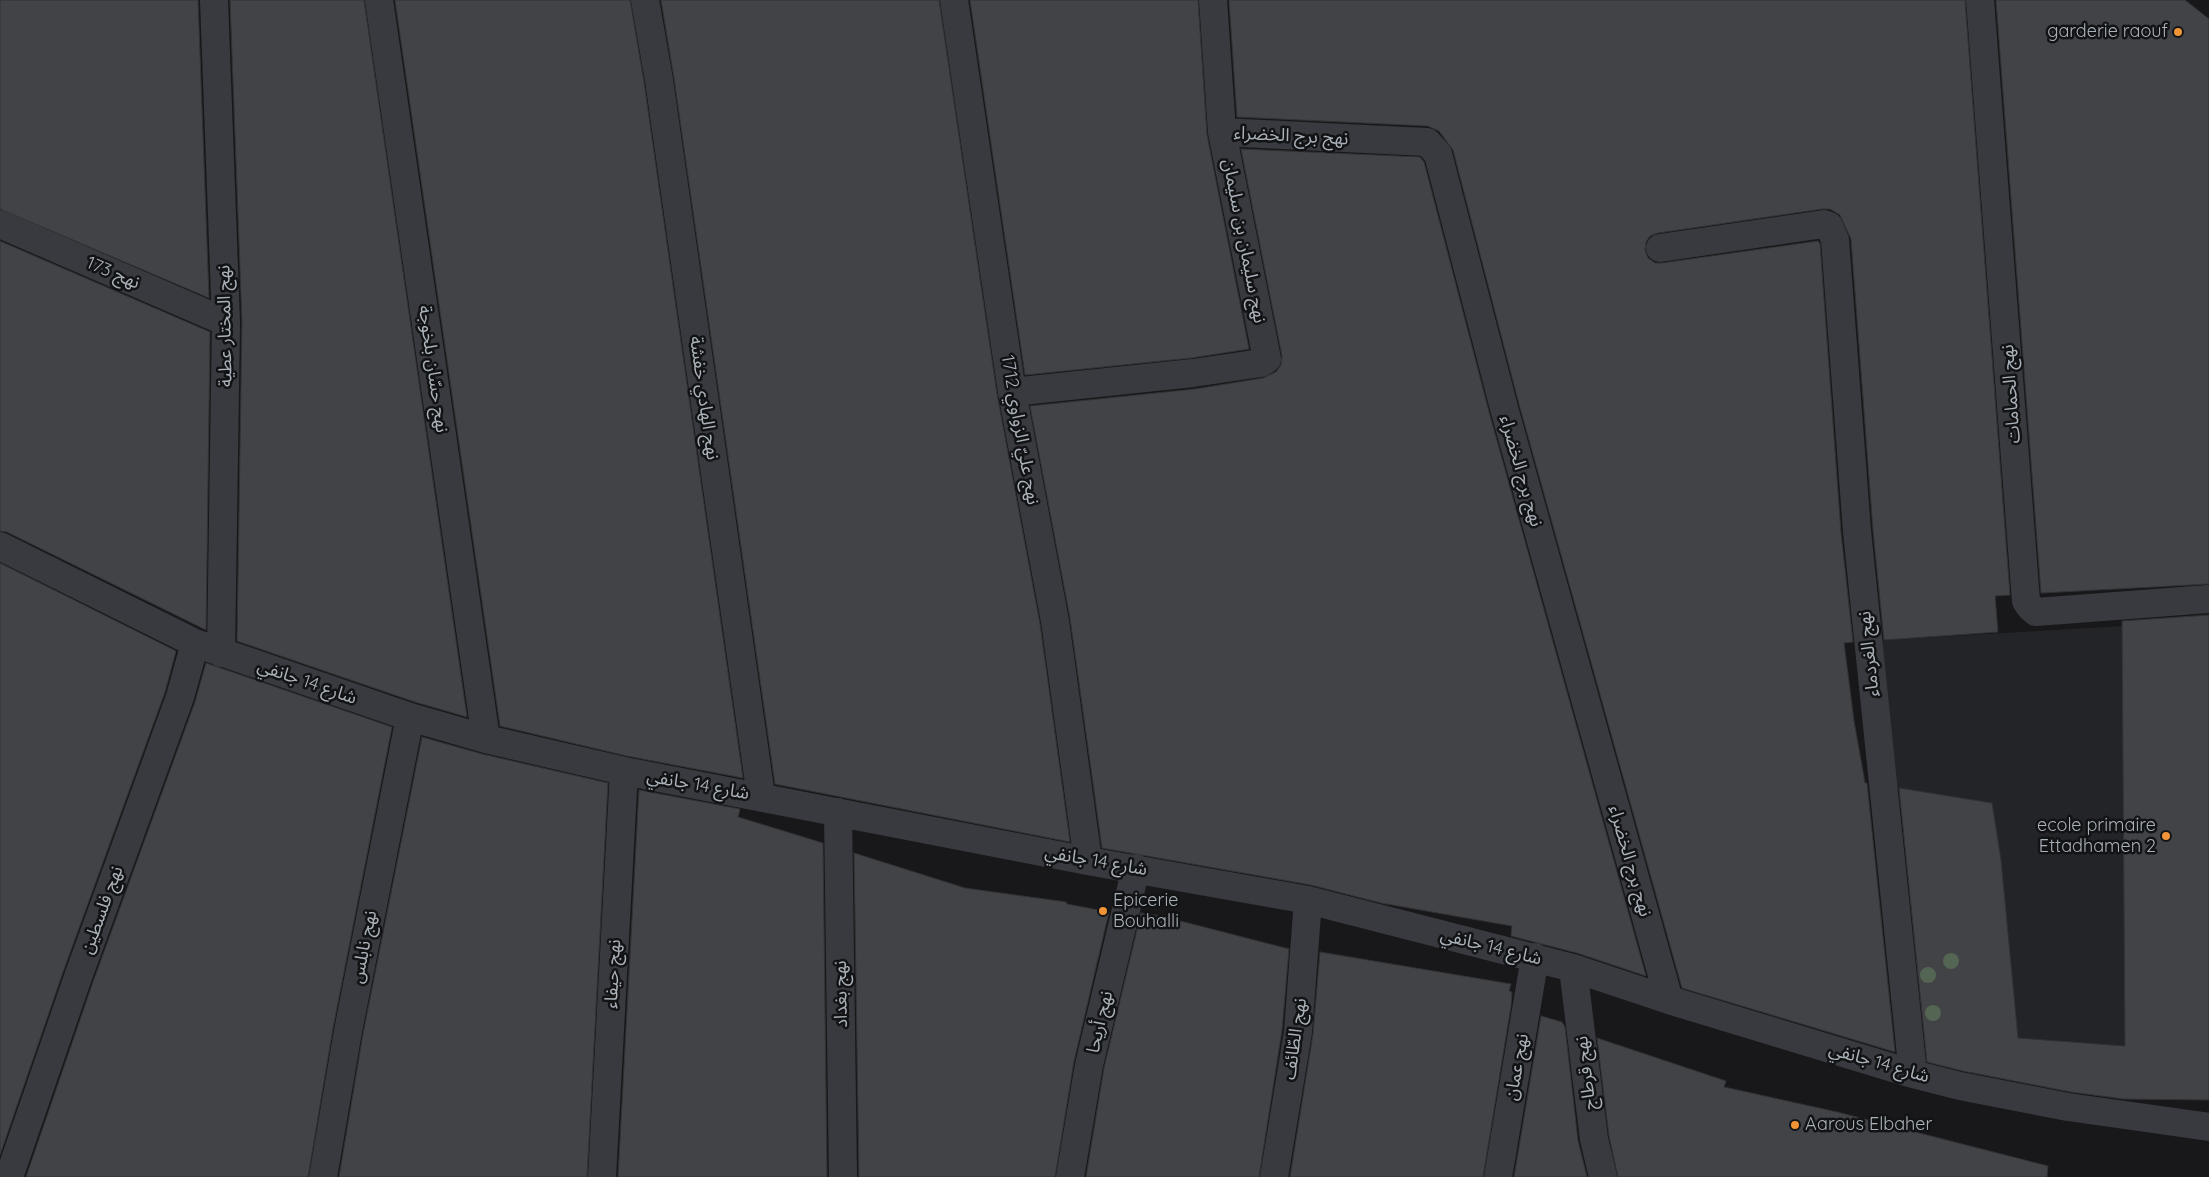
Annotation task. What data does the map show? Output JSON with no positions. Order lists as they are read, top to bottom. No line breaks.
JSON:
{"streets":{"street":["نهج برج الخضراء","نهج سليمان بن سليمان","نهج 173","نهج المختار عطية","نهج حسّان بلخوجة","نهج الحمامات","نهج الهادي خفشة","نهج عليّ الزواوي 1712","نهج الغردماء","شارع 14 جانفي","نهج فلسطين","نهج نابلس","نهج حيفاء","نهج بغداد","نهج أريحا","نهج الطّائف","نهج عمان","نهج قرطاج"]},"crossings":[["نهج برج الخضراء","نهج سليمان بن سليمان"],["نهج برج الخضراء","شارع 14 جانفي"],["نهج سليمان بن سليمان","نهج عليّ الزواوي 1712"],["نهج 173","نهج المختار عطية"],["نهج المختار عطية","شارع 14 جانفي"],["نهج حسّان بلخوجة","شارع 14 جانفي"],["نهج الهادي خفشة","شارع 14 جانفي"],["نهج عليّ الزواوي 1712","شارع 14 جانفي"],["نهج الغردماء","شارع 14 جانفي"],["شارع 14 جانفي","نهج فلسطين"],["شارع 14 جانفي","نهج نابلس"],["شارع 14 جانفي","نهج حيفاء"],["شارع 14 جانفي","نهج بغداد"],["شارع 14 جانفي","نهج أريحا"],["شارع 14 جانفي","نهج الطّائف"],["شارع 14 جانفي","نهج عمان"],["شارع 14 جانفي","نهج قرطاج"]],"places":["garderie raouf","ecole primaire Ettadhamen 2","Epicerie Bouhalli","Aarous Elbaher"]}
